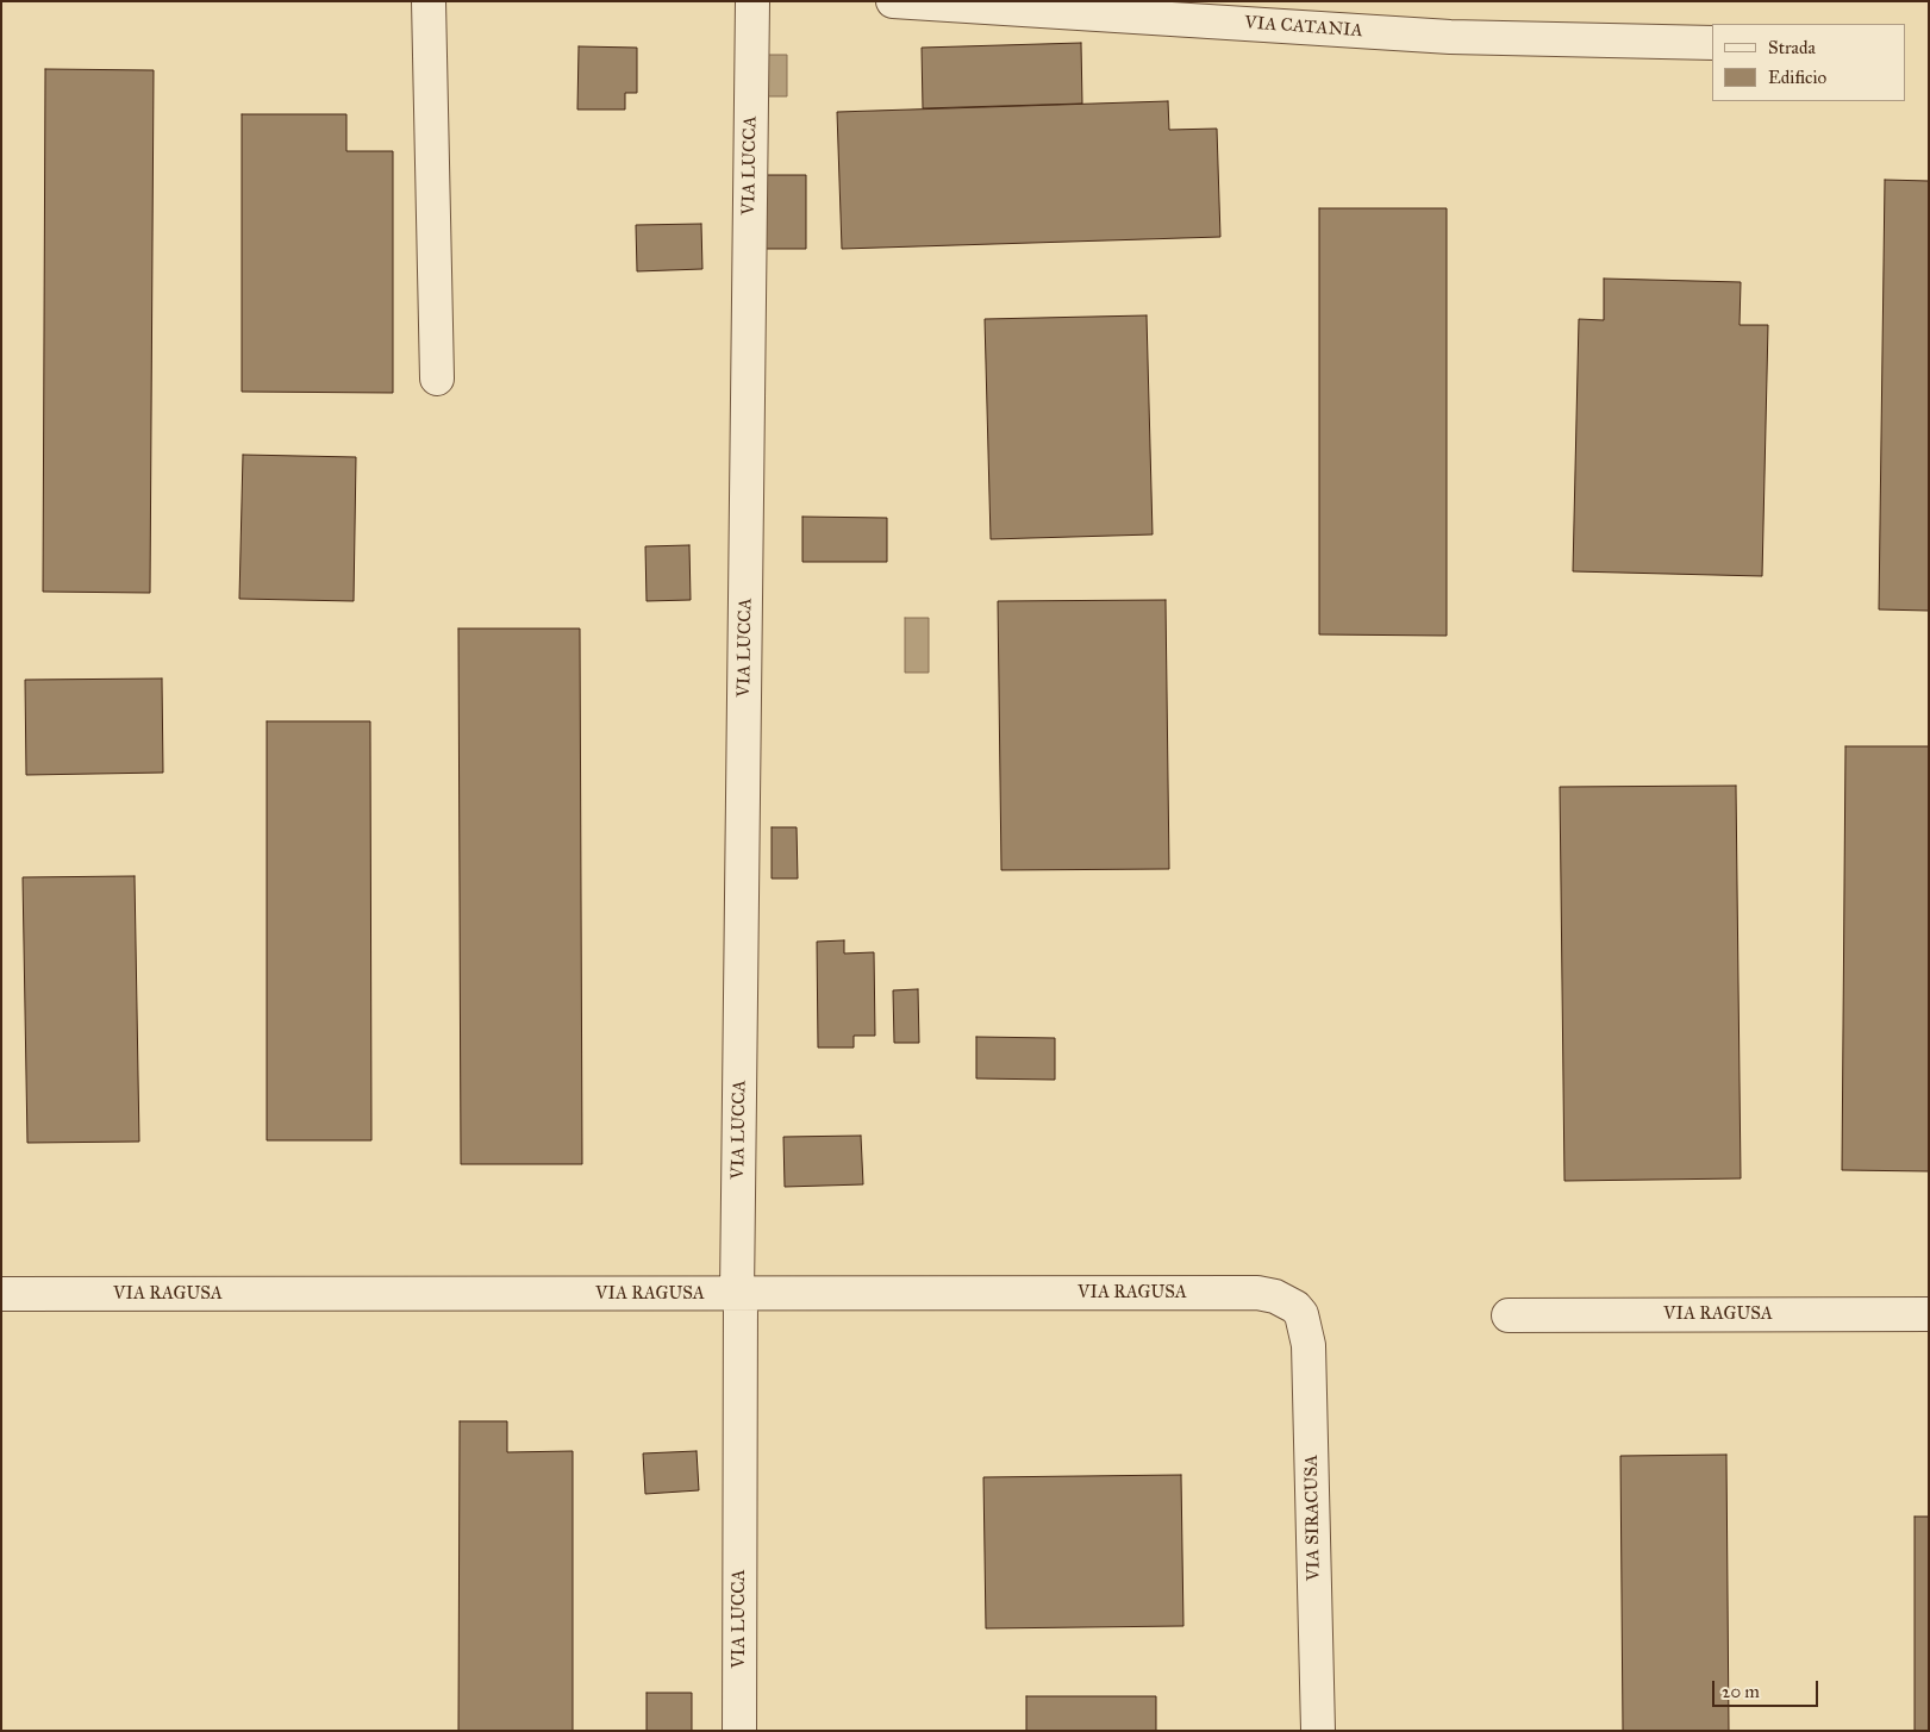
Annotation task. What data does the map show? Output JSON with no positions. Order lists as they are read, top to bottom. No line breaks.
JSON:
{"streets":{"street":["VIA CATANIA","VIA LUCCA","VIA RAGUSA","VIA SIRACUSA"]},"crossings":[["VIA LUCCA","VIA RAGUSA"],["VIA RAGUSA","VIA SIRACUSA"]],"legend":["Strada","Edificio"],"scale_bar":"20 m"}
